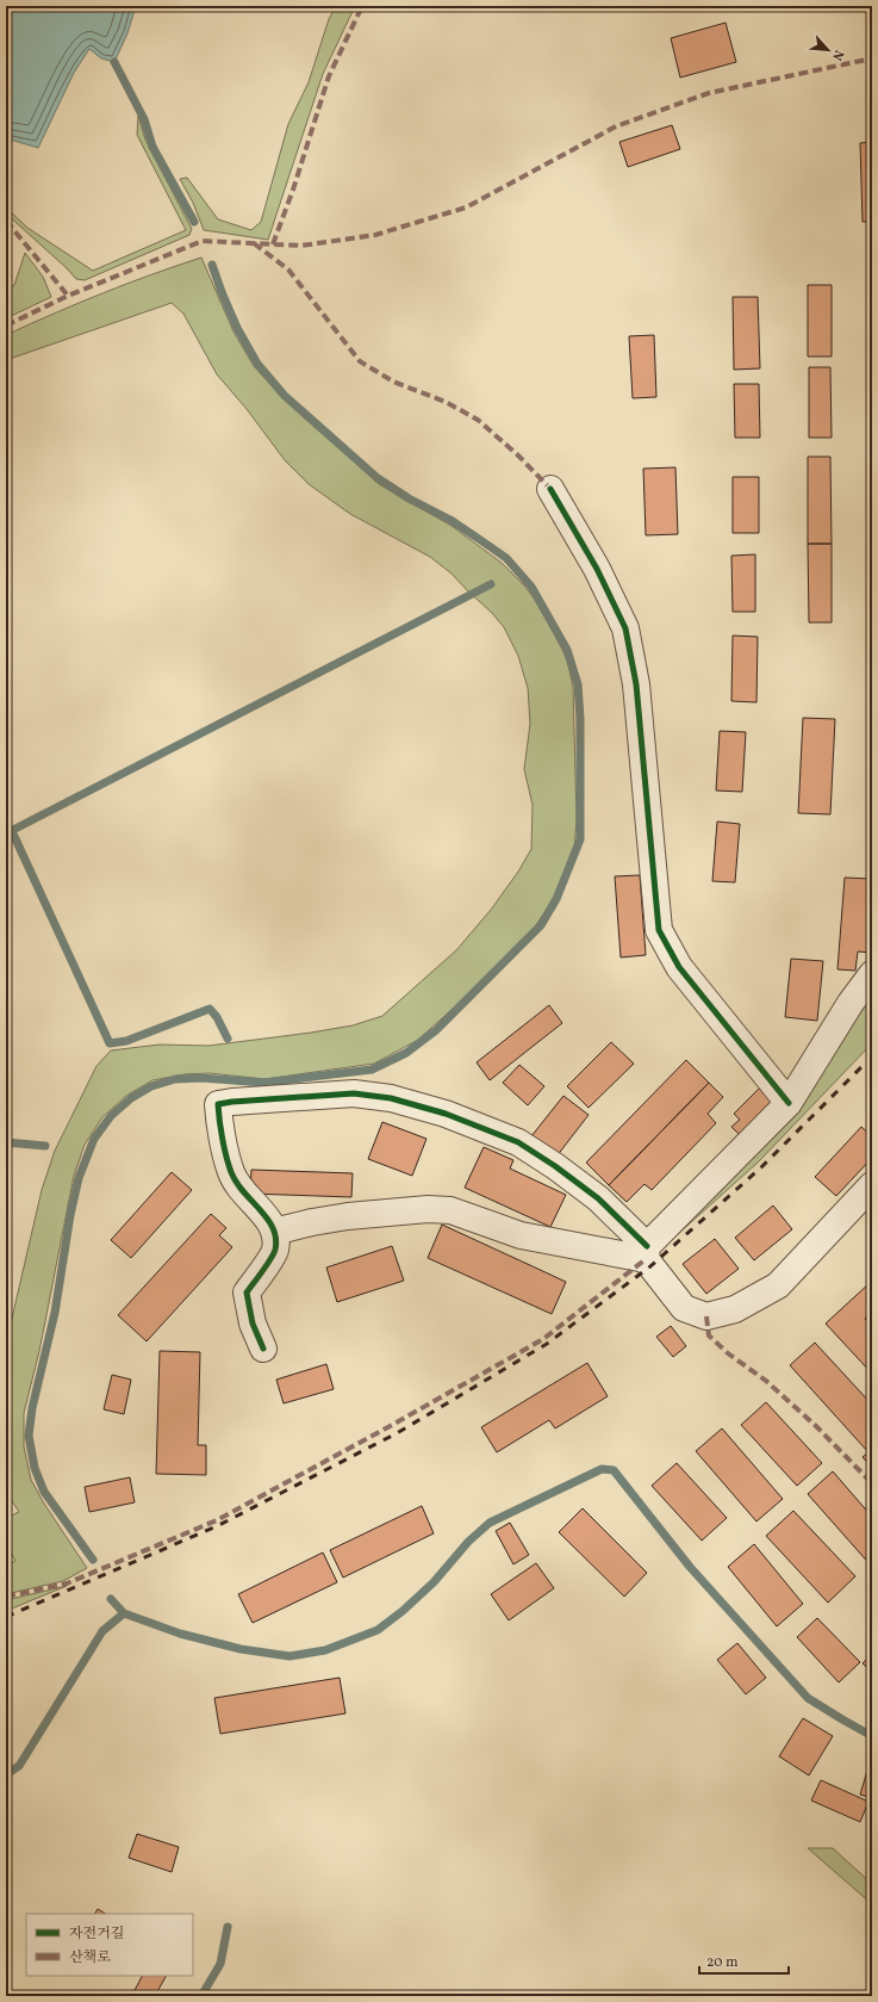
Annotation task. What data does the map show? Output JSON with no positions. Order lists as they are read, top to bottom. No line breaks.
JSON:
{"legend":["자전거길","산책로"],"scale_bar":"20 m","north":"bottom right"}
